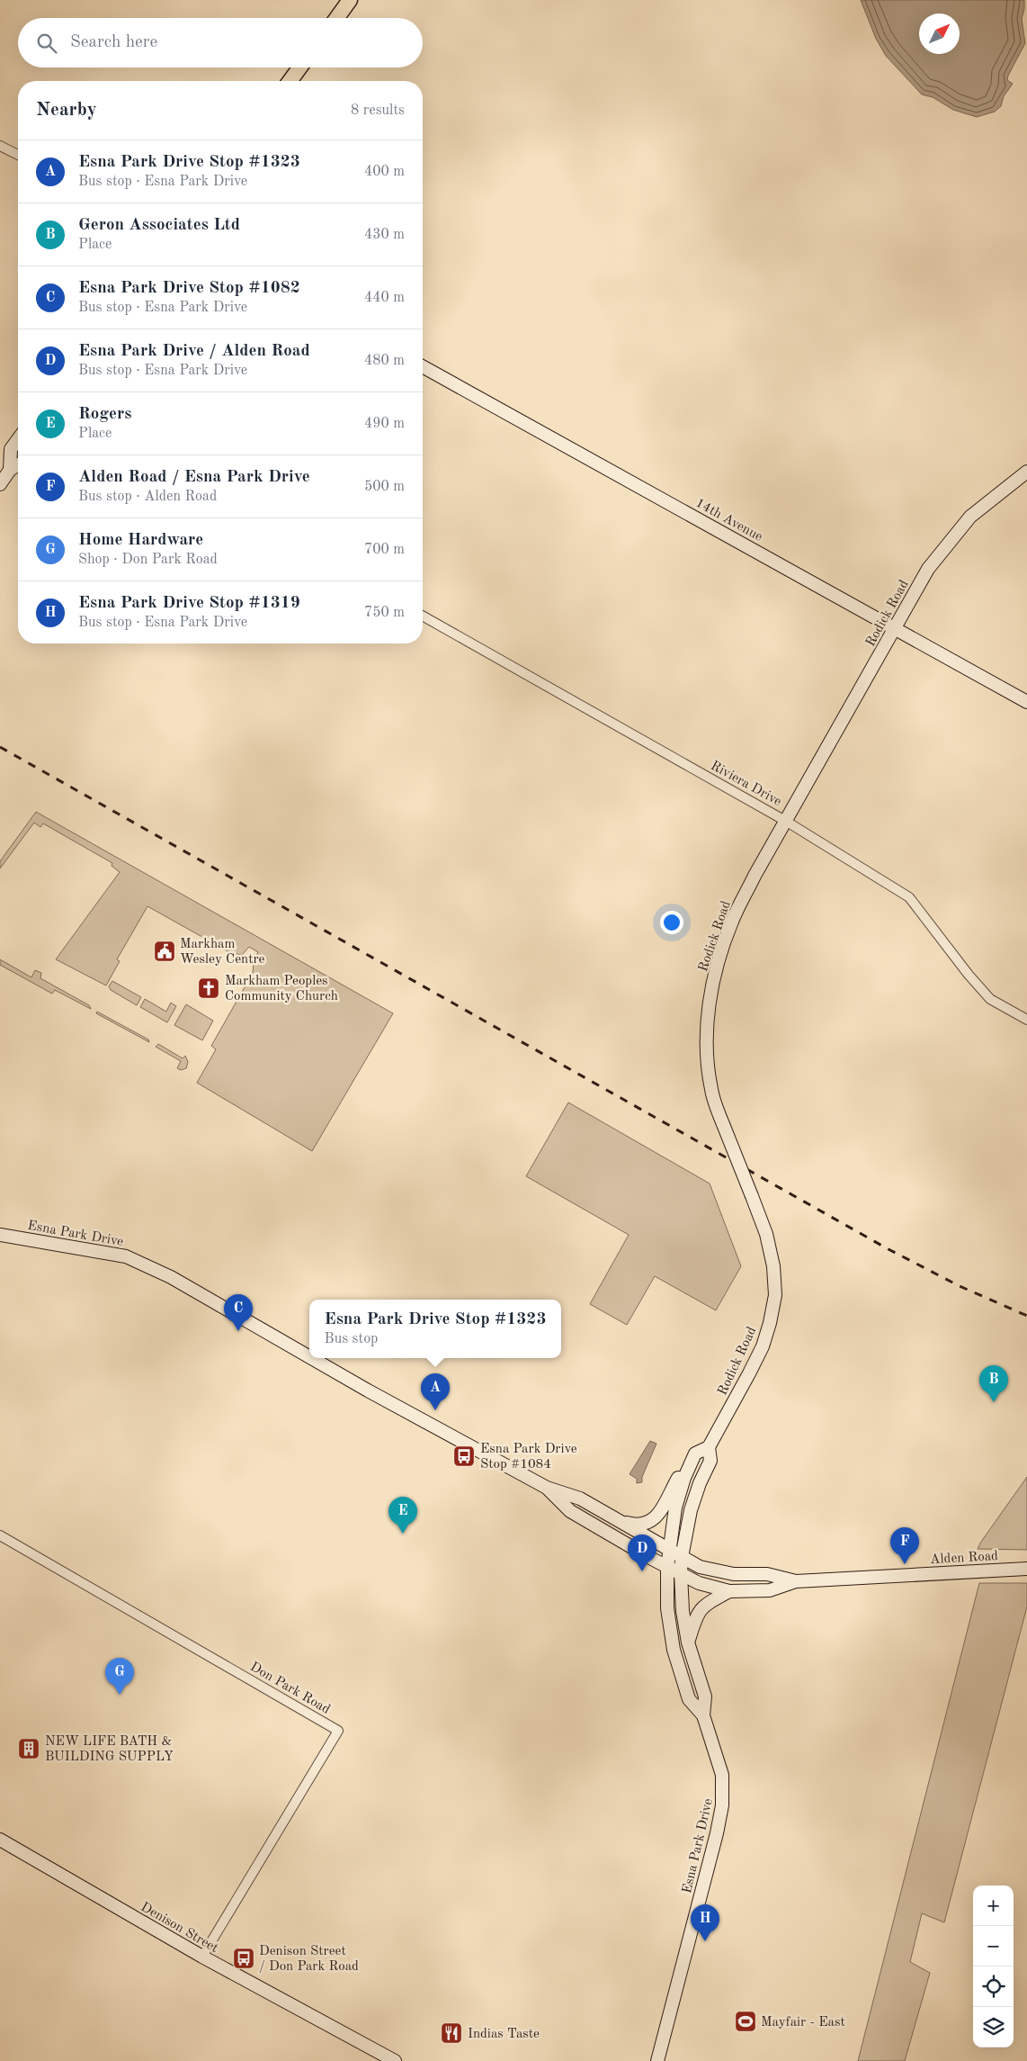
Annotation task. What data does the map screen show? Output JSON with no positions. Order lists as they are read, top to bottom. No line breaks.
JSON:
{"streets":{"street":["14th Avenue","Rodick Road","Riviera Drive","Esna Park Drive","Alden Road","Don Park Road","Denison Street"]},"crossings":[["14th Avenue","Rodick Road"],["Rodick Road","Riviera Drive"],["Rodick Road","Esna Park Drive"],["Rodick Road","Alden Road"],["Esna Park Drive","Alden Road"],["Don Park Road","Denison Street"]],"places":{"public building":["Markham Wesley Centre"],"church":["Markham Peoples Community Church"],"bus stop":["Esna Park Drive Stop #1084","Denison Street / Don Park Road"],"building":["NEW LIFE BATH & BUILDING SUPPLY"],"sports":["Mayfair - East"],"restaurant":["Indias Taste"]},"north":"top right","page":{"search":"Search here","heading":["Nearby","8 results"],"list":[{"mark":"A","name":"Esna Park Drive Stop #1323","note":"Bus stop · Esna Park Drive","value":"400 m"},{"mark":"B","name":"Geron Associates Ltd","note":"Place","value":"430 m"},{"mark":"C","name":"Esna Park Drive Stop #1082","note":"Bus stop · Esna Park Drive","value":"440 m"},{"mark":"D","name":"Esna Park Drive / Alden Road","note":"Bus stop · Esna Park Drive","value":"480 m"},{"mark":"E","name":"Rogers","note":"Place","value":"490 m"},{"mark":"F","name":"Alden Road / Esna Park Drive","note":"Bus stop · Alden Road","value":"500 m"},{"mark":"G","name":"Home Hardware","note":"Shop · Don Park Road","value":"700 m"},{"mark":"H","name":"Esna Park Drive Stop #1319","note":"Bus stop · Esna Park Drive","value":"750 m"}],"pins":["C","B","A","E","F","D","G","H"],"popup":["Esna Park Drive Stop #1323","Bus stop"],"map_buttons":["+","−"]}}
